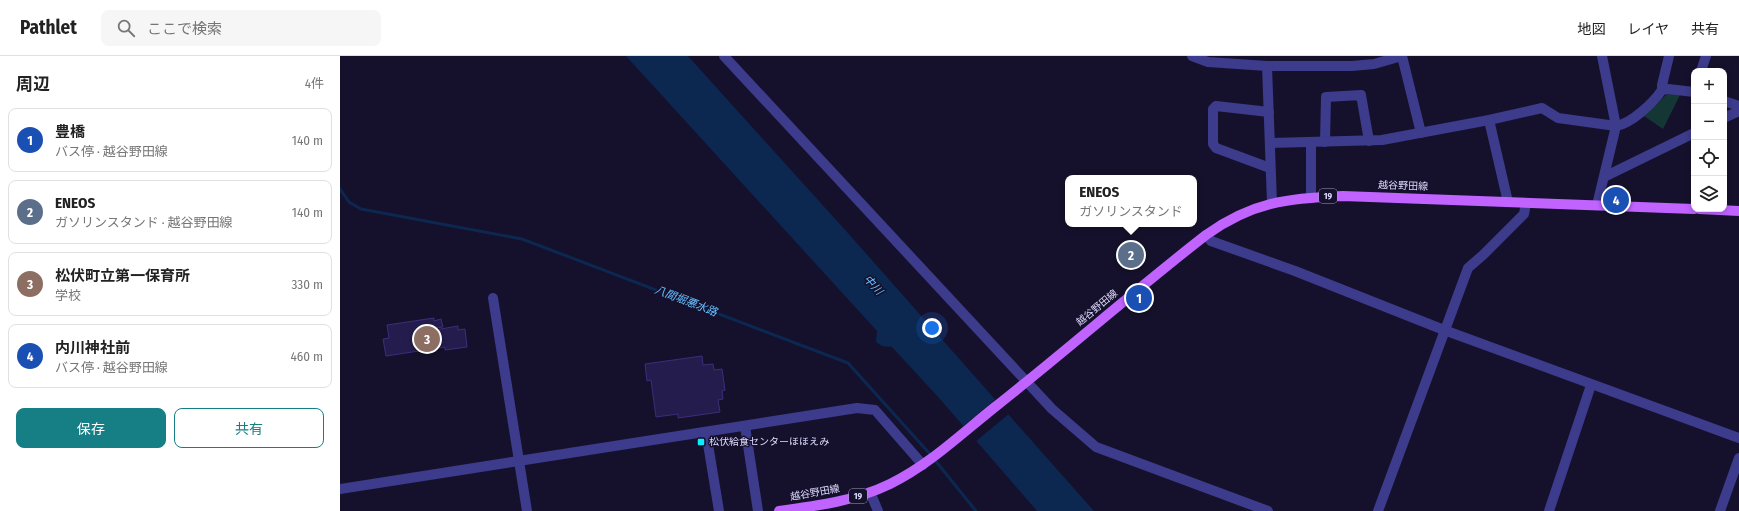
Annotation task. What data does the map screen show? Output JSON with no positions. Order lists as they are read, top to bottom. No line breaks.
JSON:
{"streets":{"main road":["越谷野田線","19"]},"water":["中川","八間堀悪水路"],"places":{"transit":["松伏給食センターほほえみ"]},"page":{"header":"Pathlet","search":"ここで検索","nav":["地図","レイヤ","共有"],"heading":["周辺","4件"],"map_buttons":["+","−"],"list":[{"mark":"1","name":"豊橋","note":"バス停 · 越谷野田線","value":"140 m"},{"mark":"2","name":"ENEOS","note":"ガソリンスタンド · 越谷野田線","value":"140 m"},{"mark":"3","name":"松伏町立第一保育所","note":"学校","value":"330 m"},{"mark":"4","name":"内川神社前","note":"バス停 · 越谷野田線","value":"460 m"}],"popup":["ENEOS","ガソリンスタンド"],"pins":["4","2","1","3"],"buttons":["保存","共有"]}}
